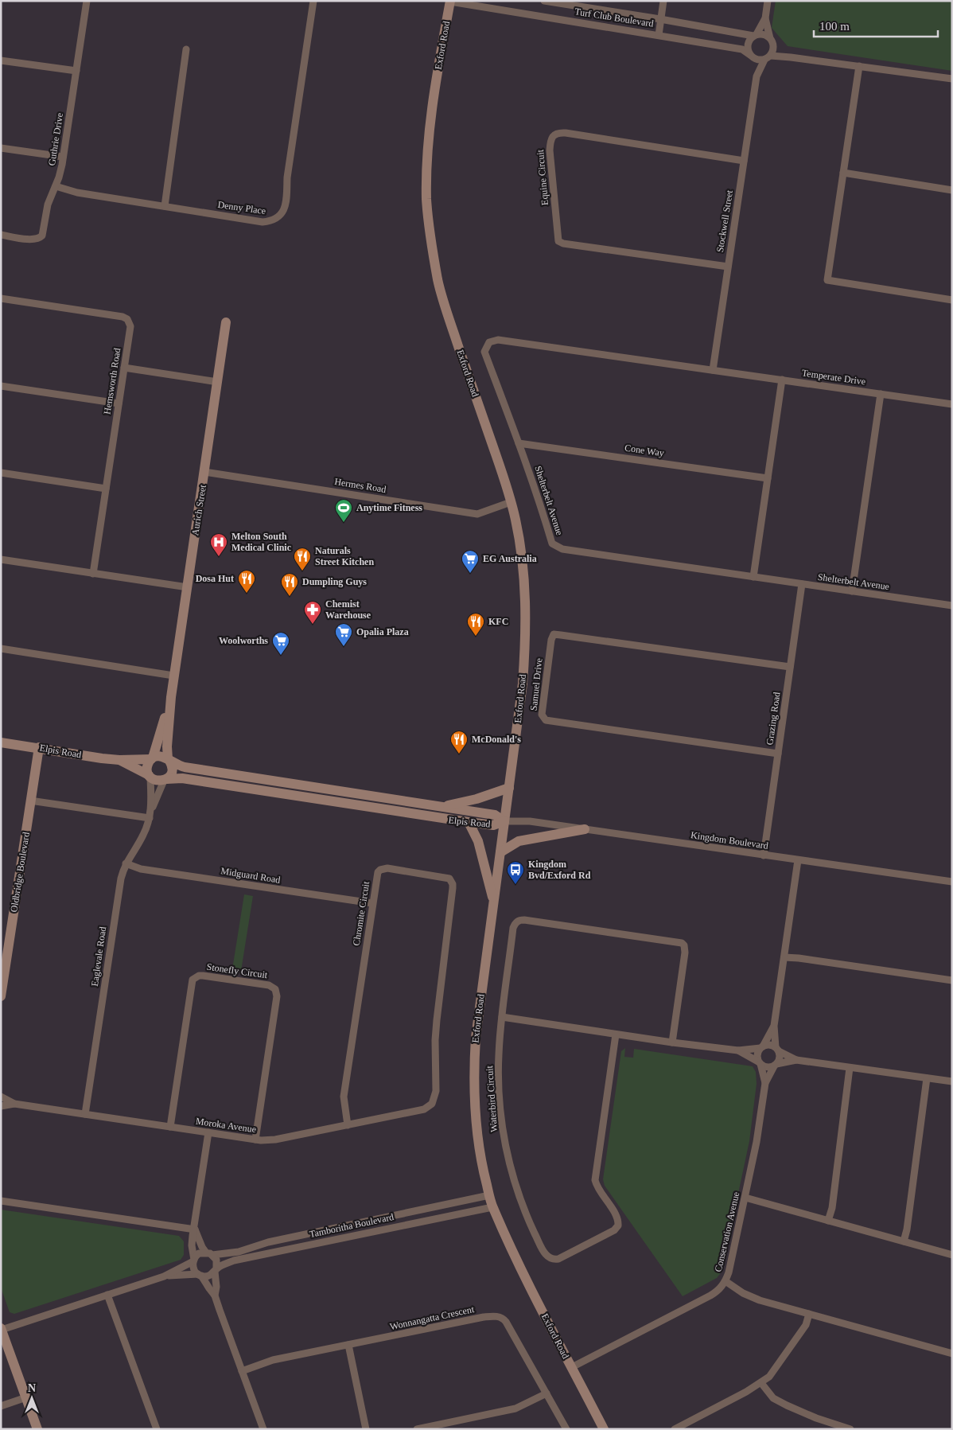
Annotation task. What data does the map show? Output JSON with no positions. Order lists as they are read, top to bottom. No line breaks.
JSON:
{"streets":{"street":["Turf Club Boulevard","Exford Road","Guthrie Drive","Equine Circuit","Denny Place","Stockwell Street","Temperate Drive","Hemsworth Road","Cone Way","Hermes Road","Shelterbelt Avenue","Aurich Street","Samuel Drive","Grazing Road","Elpis Road","Kingdom Boulevard","Oldbridge Boulevard","Midguard Road","Chromite Circuit","Eaglevale Road","Stonefly Circuit","Waterbird Circuit","Moroka Avenue","Tamboritha Boulevard","Conservation Avenue","Wonnangatta Crescent"]},"crossings":[["Turf Club Boulevard","Exford Road"],["Turf Club Boulevard","Stockwell Street"],["Exford Road","Hermes Road"],["Exford Road","Elpis Road"],["Exford Road","Kingdom Boulevard"],["Exford Road","Tamboritha Boulevard"],["Exford Road","Conservation Avenue"],["Guthrie Drive","Denny Place"],["Equine Circuit","Stockwell Street"],["Stockwell Street","Temperate Drive"],["Stockwell Street","Shelterbelt Avenue"],["Temperate Drive","Shelterbelt Avenue"],["Cone Way","Shelterbelt Avenue"],["Hermes Road","Aurich Street"],["Shelterbelt Avenue","Grazing Road"],["Aurich Street","Elpis Road"],["Aurich Street","Eaglevale Road"],["Samuel Drive","Grazing Road"],["Grazing Road","Kingdom Boulevard"],["Elpis Road","Kingdom Boulevard"],["Elpis Road","Oldbridge Boulevard"],["Elpis Road","Eaglevale Road"],["Midguard Road","Chromite Circuit"],["Midguard Road","Eaglevale Road"],["Chromite Circuit","Moroka Avenue"],["Eaglevale Road","Moroka Avenue"],["Stonefly Circuit","Moroka Avenue"]],"places":{"sports":["Anytime Fitness"],"hospital":["Melton South Medical Clinic"],"restaurant":["Naturals Street Kitchen","Dosa Hut","Dumpling Guys","KFC","McDonald's"],"supermarket":["EG Australia","Opalia Plaza","Woolworths"],"pharmacy":["Chemist Warehouse"],"bus stop":["Kingdom Bvd/Exford Rd"]},"scale_bar":"100 m","north":"top"}
